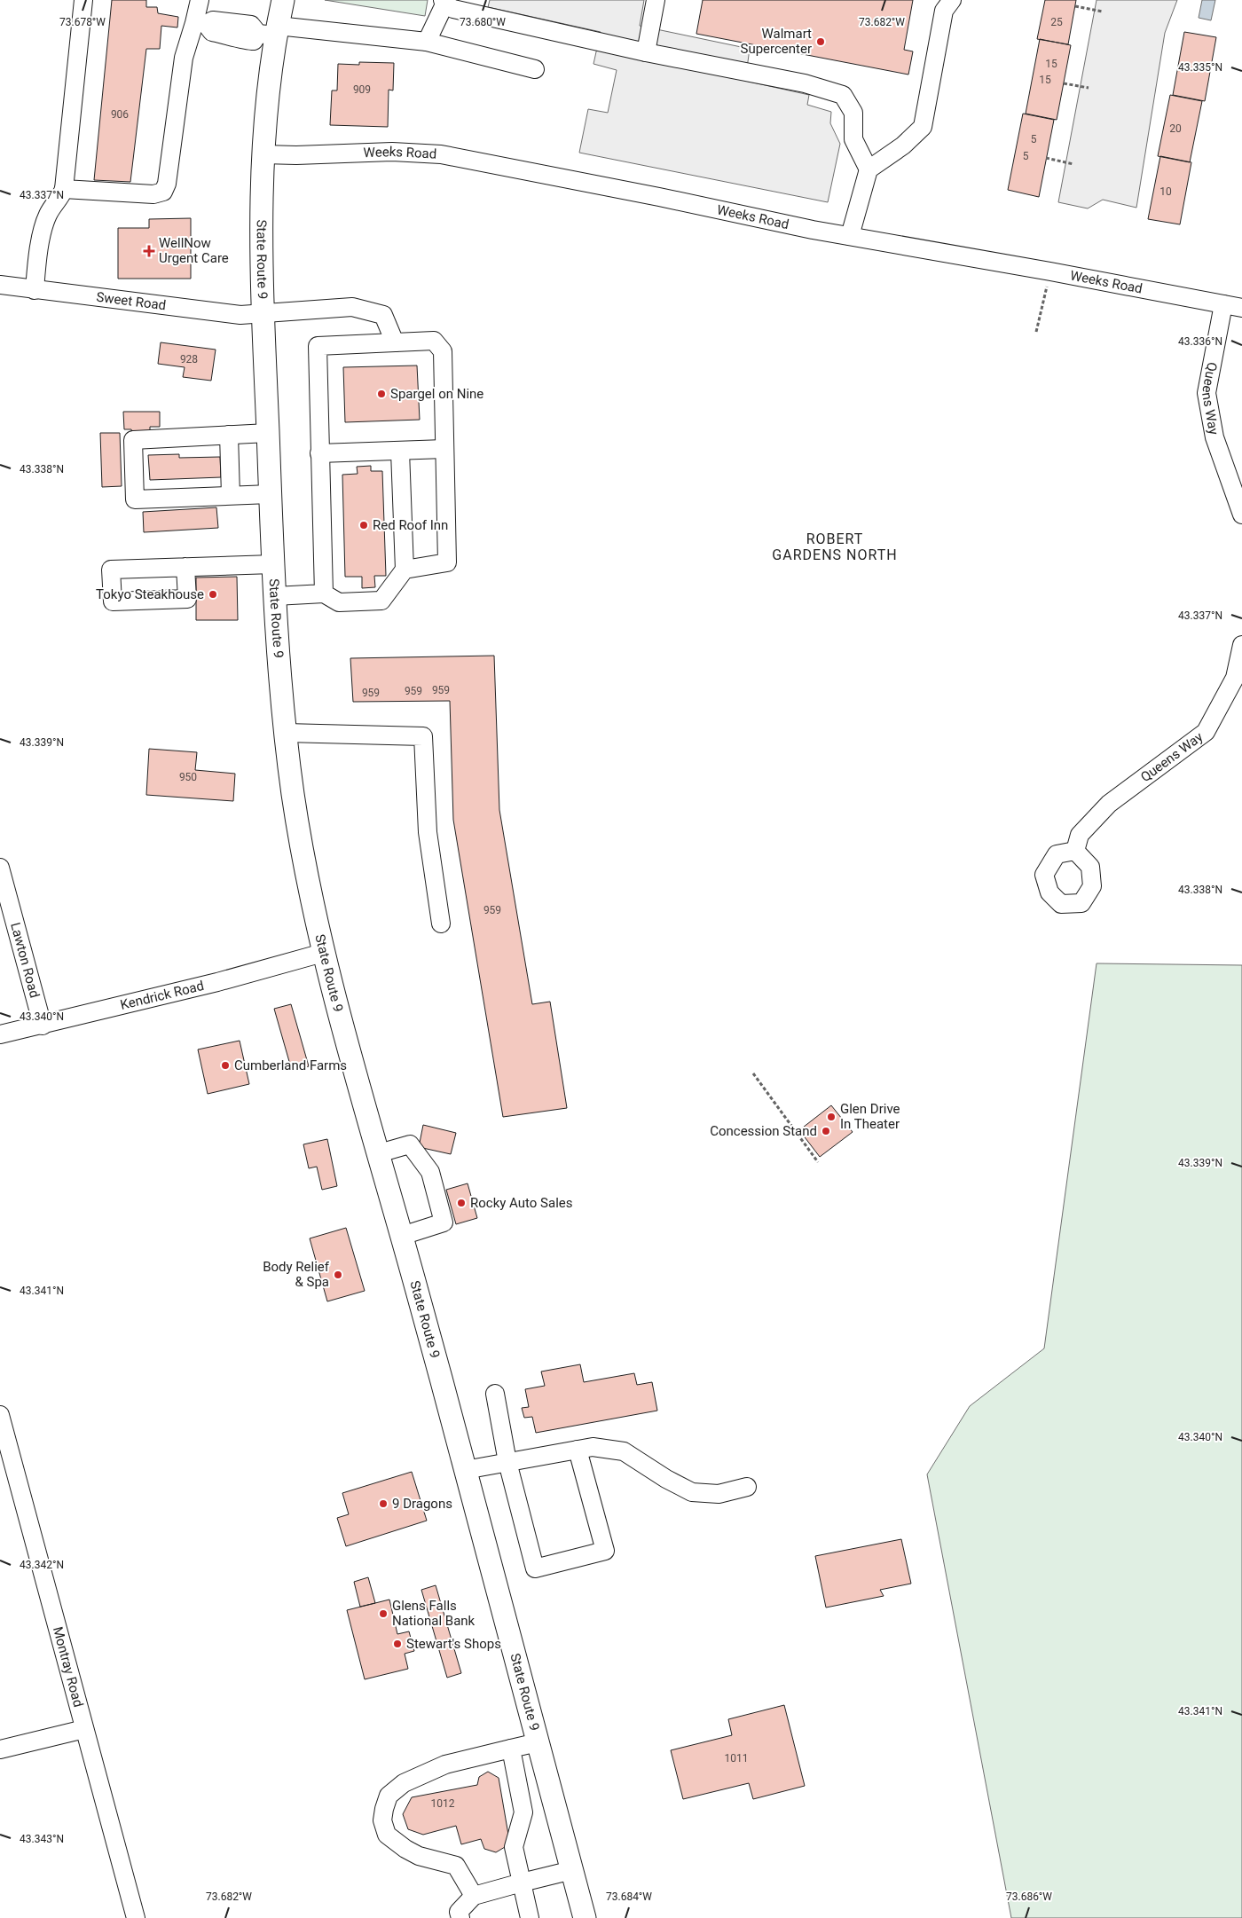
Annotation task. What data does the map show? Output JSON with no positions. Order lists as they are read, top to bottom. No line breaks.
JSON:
{"streets":{"main road":["State Route 9"],"street":["Weeks Road","Sweet Road","Queens Way","Lawton Road","Kendrick Road","Montray Road"]},"crossings":[["Weeks Road","State Route 9"],["Weeks Road","Queens Way"],["State Route 9","Sweet Road"],["State Route 9","Kendrick Road"],["Lawton Road","Kendrick Road"]],"districts":["ROBERT GARDENS NORTH"],"places":{"other":["Walmart Supercenter","Spargel on Nine","Red Roof Inn","Tokyo Steakhouse","Cumberland Farms","Glen Drive In Theater","Concession Stand","Rocky Auto Sales","Body Relief & Spa","9 Dragons","Glens Falls National Bank","Stewart's Shops"],"health":["WellNow Urgent Care"]},"house_numbers":["25","15","15","909","906","20","5","5","10","928","959","959","959","950","959","1011","1012"],"coordinates":["73.678°W","73.682°W","73.680°W","43.335°N","43.337°N","43.336°N","43.338°N","43.339°N","43.340°N","43.341°N","43.342°N","43.343°N","73.684°W","73.686°W"]}
